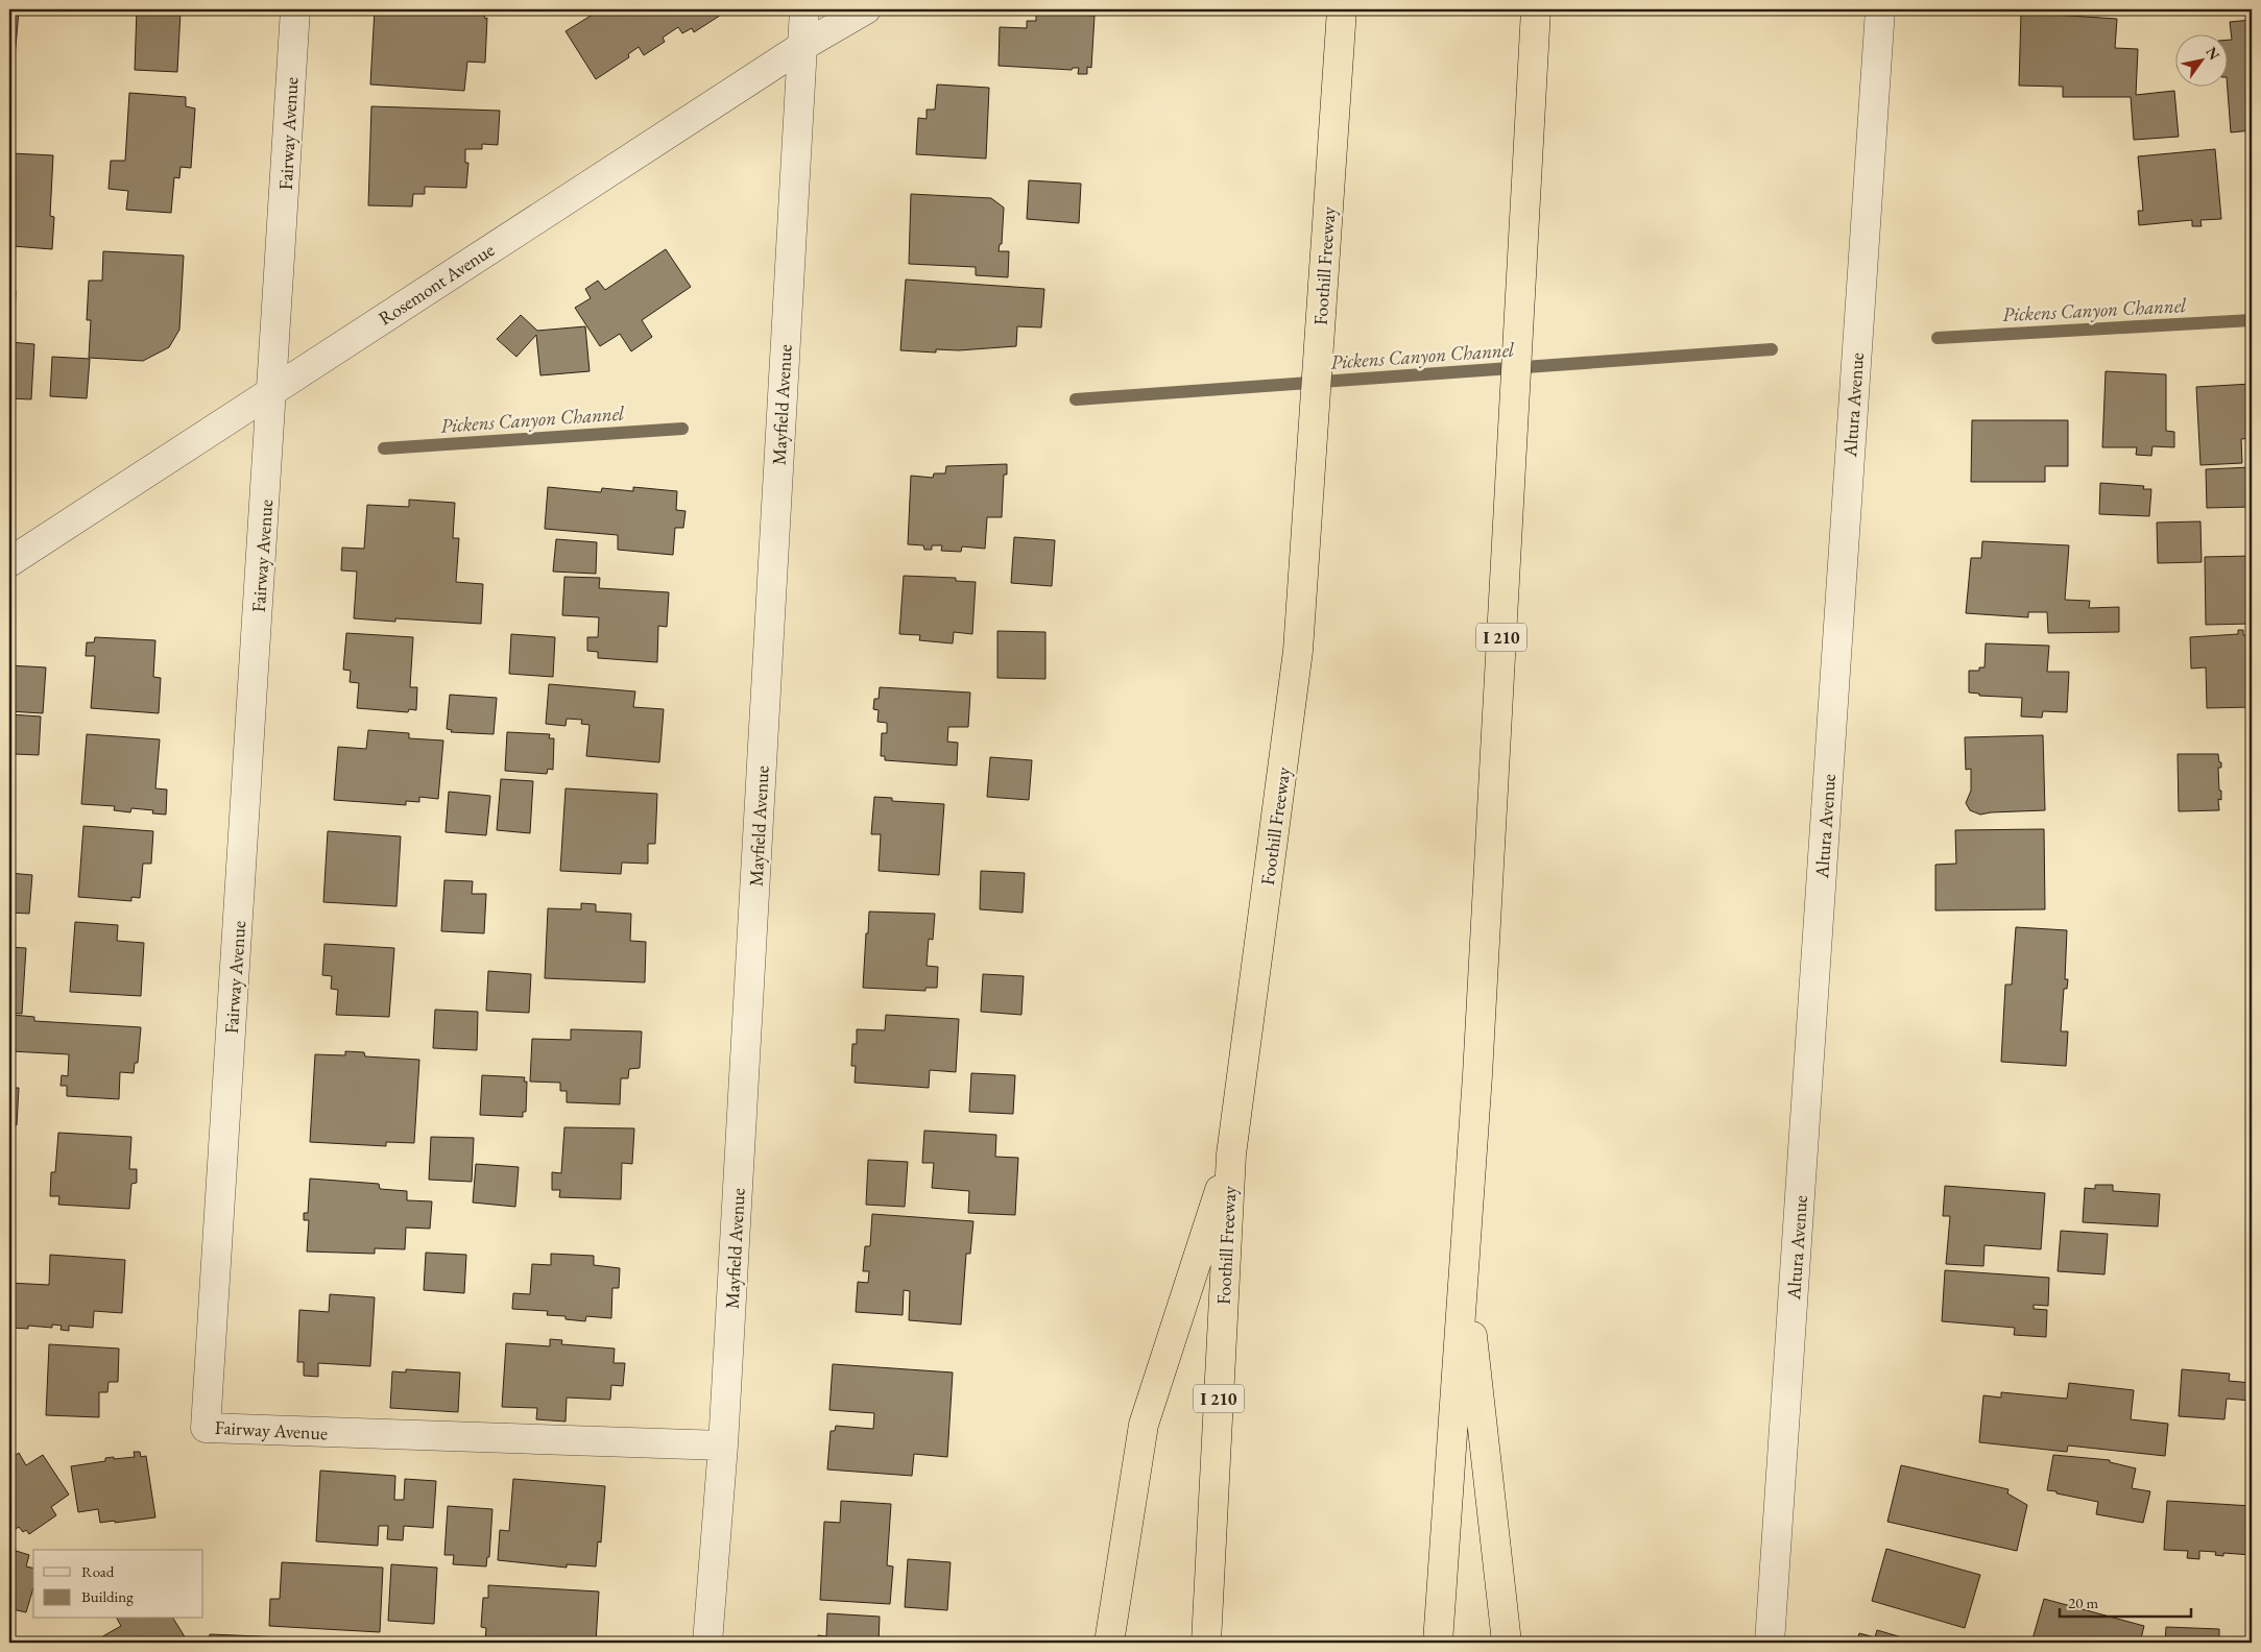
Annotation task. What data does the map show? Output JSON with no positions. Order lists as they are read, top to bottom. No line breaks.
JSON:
{"streets":{"highway":["Foothill Freeway","I 210"],"street":["Fairway Avenue","Rosemont Avenue","Mayfield Avenue","Altura Avenue"]},"crossings":[["Fairway Avenue","Rosemont Avenue"],["Fairway Avenue","Mayfield Avenue"],["Rosemont Avenue","Mayfield Avenue"]],"water":["Pickens Canyon Channel"],"legend":["Road","Building"],"scale_bar":"20 m","north":"top right"}
